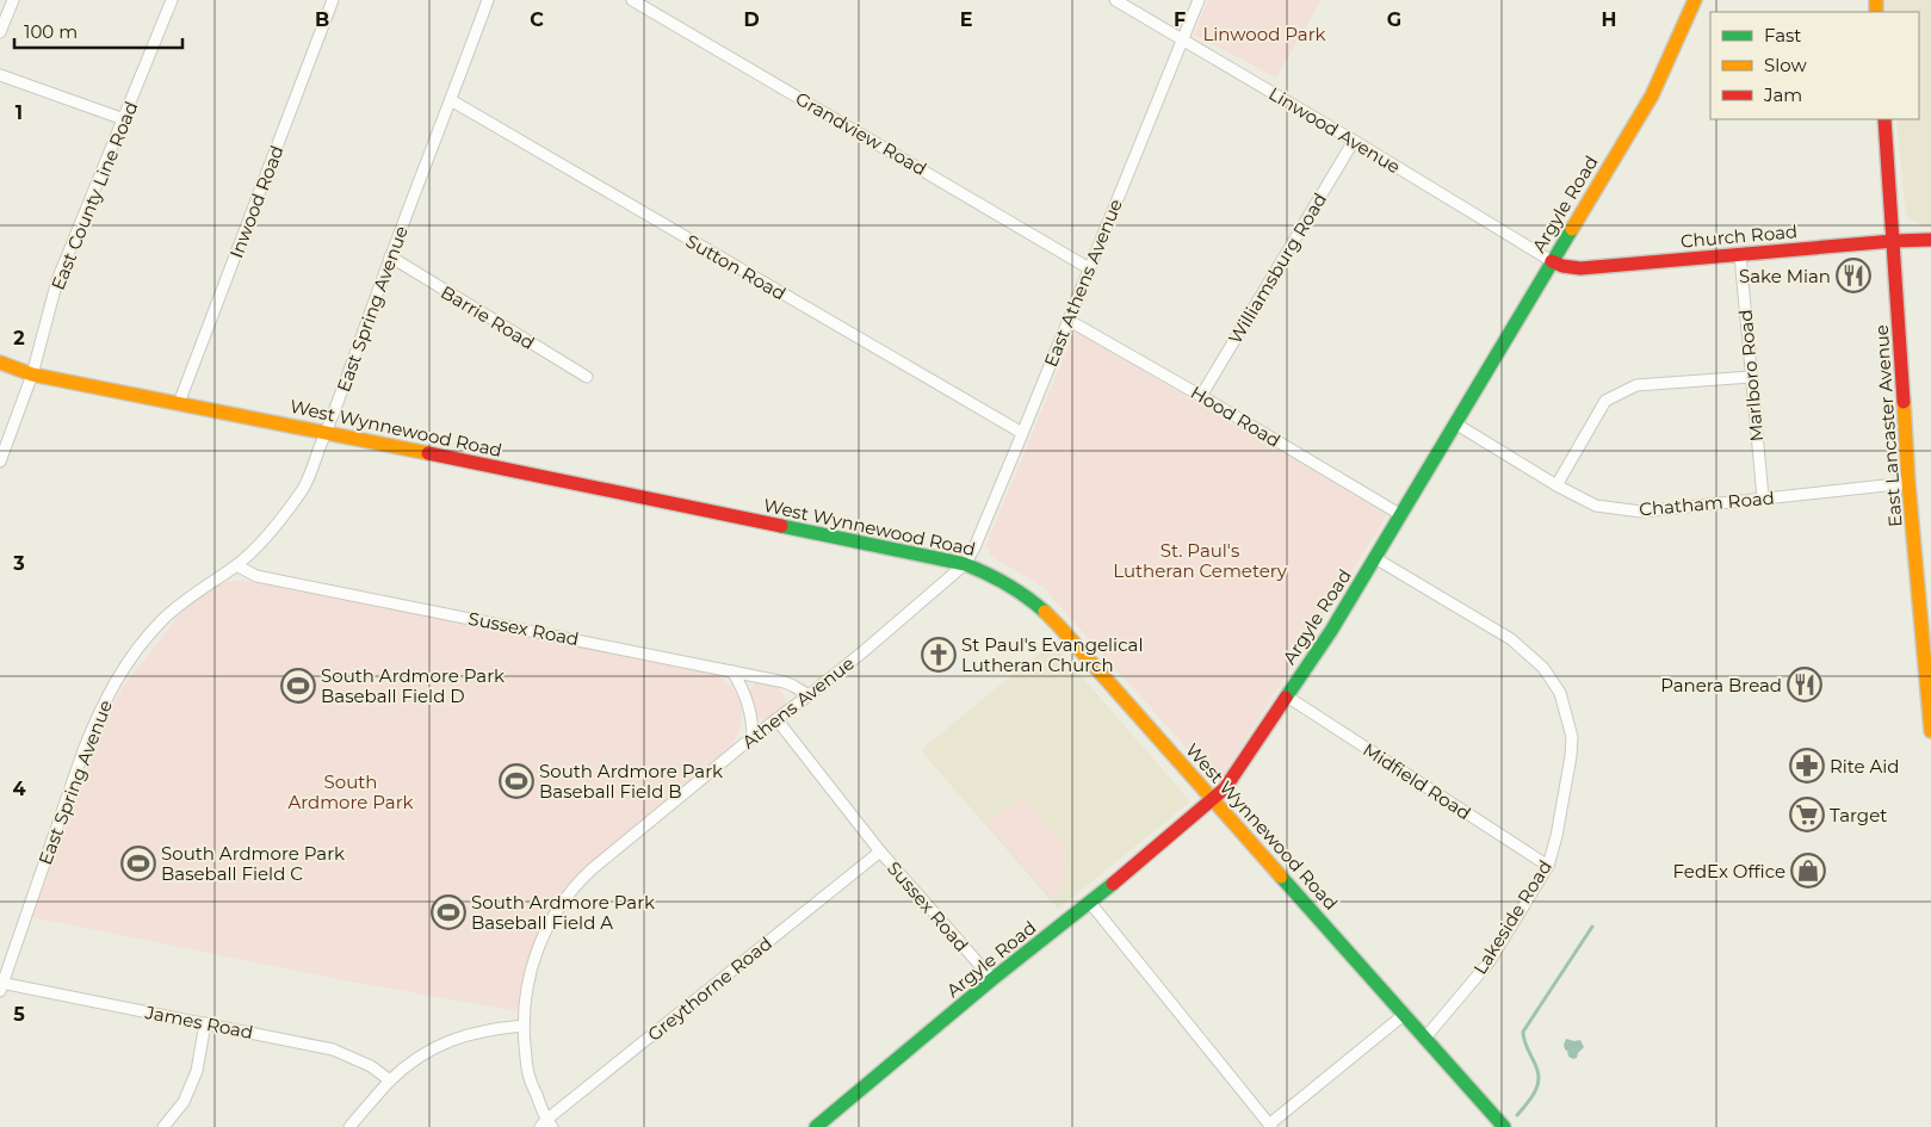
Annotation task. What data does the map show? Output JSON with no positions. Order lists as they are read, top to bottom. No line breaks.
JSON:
{"streets":{"main road":["Argyle Road","Church Road","East Lancaster Avenue","West Wynnewood Road"],"street":["Linwood Avenue","Grandview Road","East County Line Road","Inwood Road","Sutton Road","Williamsburg Road","East Athens Avenue","East Spring Avenue","Barrie Road","Marlboro Road","Hood Road","Chatham Road","Sussex Road","Athens Avenue","Midfield Road","Lakeside Road","Greythorne Road","James Road"]},"crossings":[["Linwood Avenue","Argyle Road"],["Linwood Avenue","Church Road"],["Linwood Avenue","Williamsburg Road"],["Linwood Avenue","East Athens Avenue"],["Grandview Road","East Athens Avenue"],["East County Line Road","West Wynnewood Road"],["Inwood Road","West Wynnewood Road"],["Argyle Road","Church Road"],["Argyle Road","Hood Road"],["Argyle Road","West Wynnewood Road"],["Argyle Road","Chatham Road"],["Argyle Road","Sussex Road"],["Argyle Road","Midfield Road"],["Argyle Road","Lakeside Road"],["Church Road","Marlboro Road"],["Church Road","East Lancaster Avenue"],["Sutton Road","East Athens Avenue"],["Sutton Road","East Spring Avenue"],["Williamsburg Road","Hood Road"],["East Athens Avenue","Hood Road"],["East Athens Avenue","West Wynnewood Road"],["East Athens Avenue","Athens Avenue"],["East Spring Avenue","Barrie Road"],["East Spring Avenue","West Wynnewood Road"],["East Spring Avenue","Sussex Road"],["East Spring Avenue","James Road"],["Marlboro Road","Chatham Road"],["East Lancaster Avenue","Chatham Road"],["West Wynnewood Road","Athens Avenue"],["West Wynnewood Road","Lakeside Road"],["Sussex Road","Athens Avenue"],["Sussex Road","Greythorne Road"],["Athens Avenue","Greythorne Road"],["Midfield Road","Lakeside Road"]],"parks":["Linwood Park","St. Paul's Lutheran Cemetery","South Ardmore Park"],"places":{"restaurant":["Sake Mian","Panera Bread"],"church":["St Paul's Evangelical Lutheran Church"],"sports":["South Ardmore Park Baseball Field D","South Ardmore Park Baseball Field B","South Ardmore Park Baseball Field C","South Ardmore Park Baseball Field A"],"pharmacy":["Rite Aid"],"supermarket":["Target"],"shop":["FedEx Office"]},"legend":["Fast","Slow","Jam"],"scale_bar":"100 m","grid":{"columns":["B","C","D","E","F","G","H"],"rows":["1","2","3","4","5"]}}
